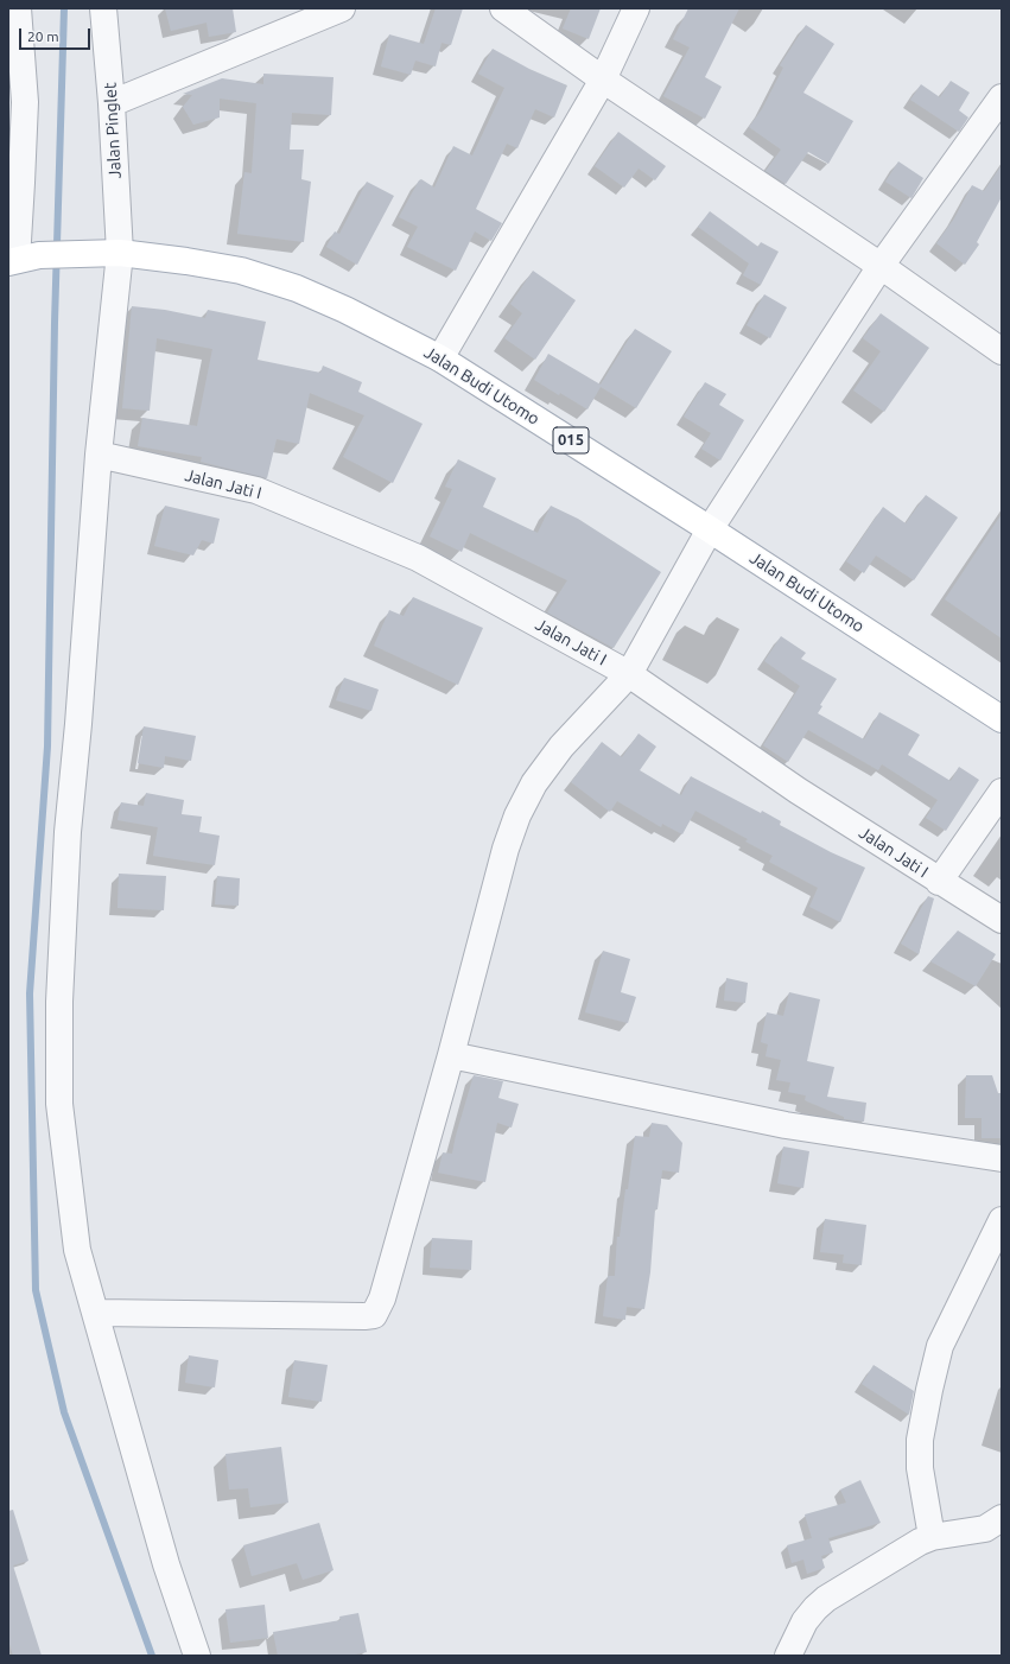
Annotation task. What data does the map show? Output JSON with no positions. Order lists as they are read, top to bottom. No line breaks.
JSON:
{"streets":{"main road":["Jalan Budi Utomo","015"],"street":["Jalan Pinglet","Jalan Jati I"]},"crossings":[["Jalan Pinglet","Jalan Budi Utomo"],["Jalan Pinglet","Jalan Jati I"]],"scale_bar":"20 m"}
